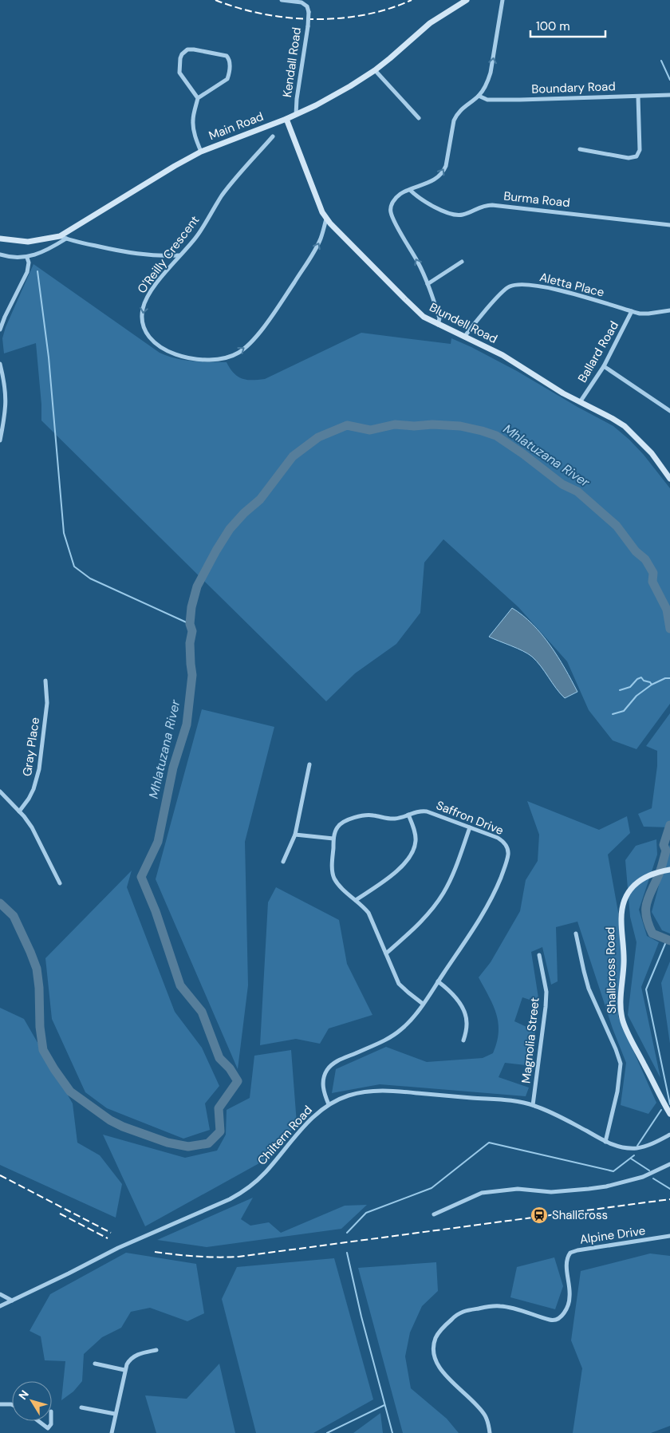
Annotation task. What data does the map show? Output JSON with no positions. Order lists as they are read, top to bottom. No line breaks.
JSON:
{"streets":{"street":["Kendall Road","Boundary Road","Main Road","Burma Road","O'Reilly Crescent","Aletta Place","Blundell Road","Ballard Road","Gray Place","Saffron Drive","Shallcross Road","Magnolia Street","Chiltern Road","Alpine Drive"]},"crossings":[["Kendall Road","Main Road"],["Main Road","Blundell Road"],["O'Reilly Crescent","Blundell Road"],["Aletta Place","Blundell Road"],["Aletta Place","Ballard Road"],["Blundell Road","Ballard Road"],["Saffron Drive","Chiltern Road"],["Magnolia Street","Chiltern Road"]],"water":["Mhlatuzana River"],"places":{"station":["Shallcross"]},"scale_bar":"100 m","north":"top left"}
